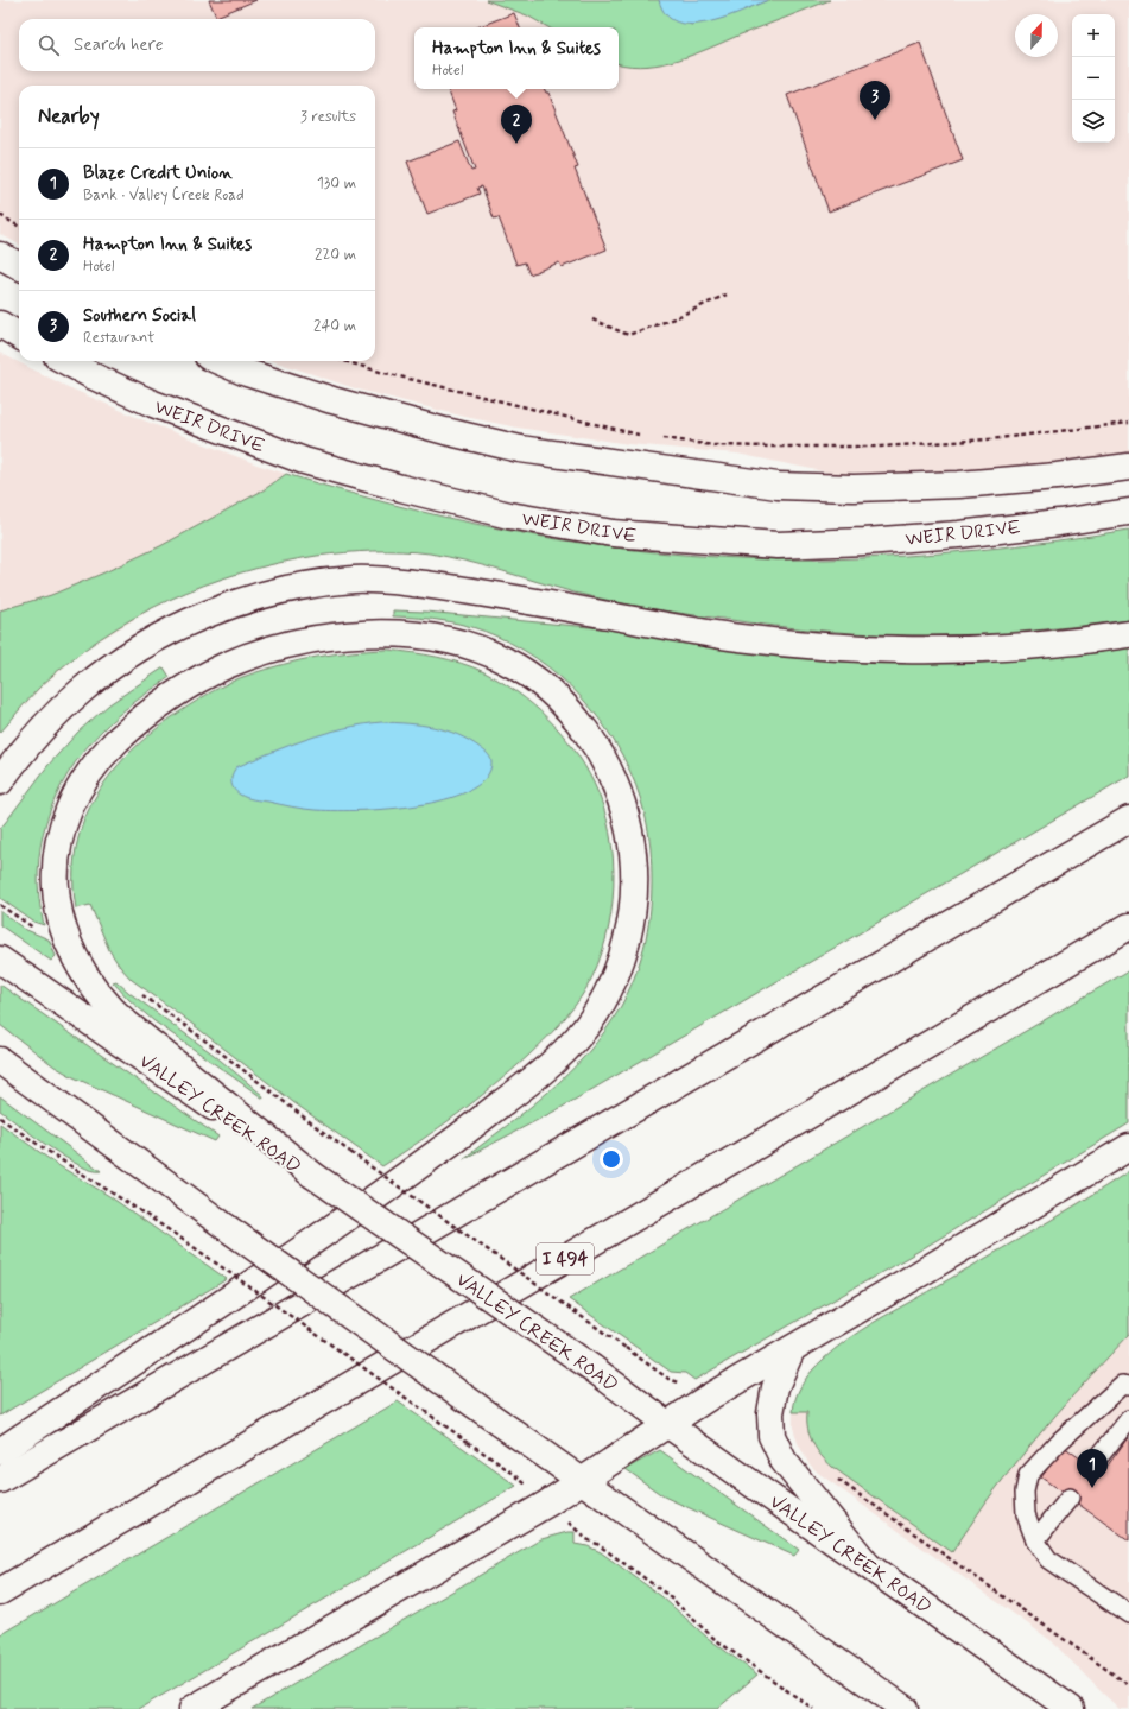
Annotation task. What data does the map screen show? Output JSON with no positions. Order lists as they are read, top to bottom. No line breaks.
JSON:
{"streets":{"main road":["WEIR DRIVE","VALLEY CREEK ROAD","I 494"]},"north":"top","page":{"map_buttons":["+","−"],"search":"Search here","popup":["Hampton Inn & Suites","Hotel"],"pins":["3","2","1"],"heading":["Nearby","3 results"],"list":[{"mark":"1","name":"Blaze Credit Union","note":"Bank · Valley Creek Road","value":"130 m"},{"mark":"2","name":"Hampton Inn & Suites","note":"Hotel","value":"220 m"},{"mark":"3","name":"Southern Social","note":"Restaurant","value":"240 m"}]}}
